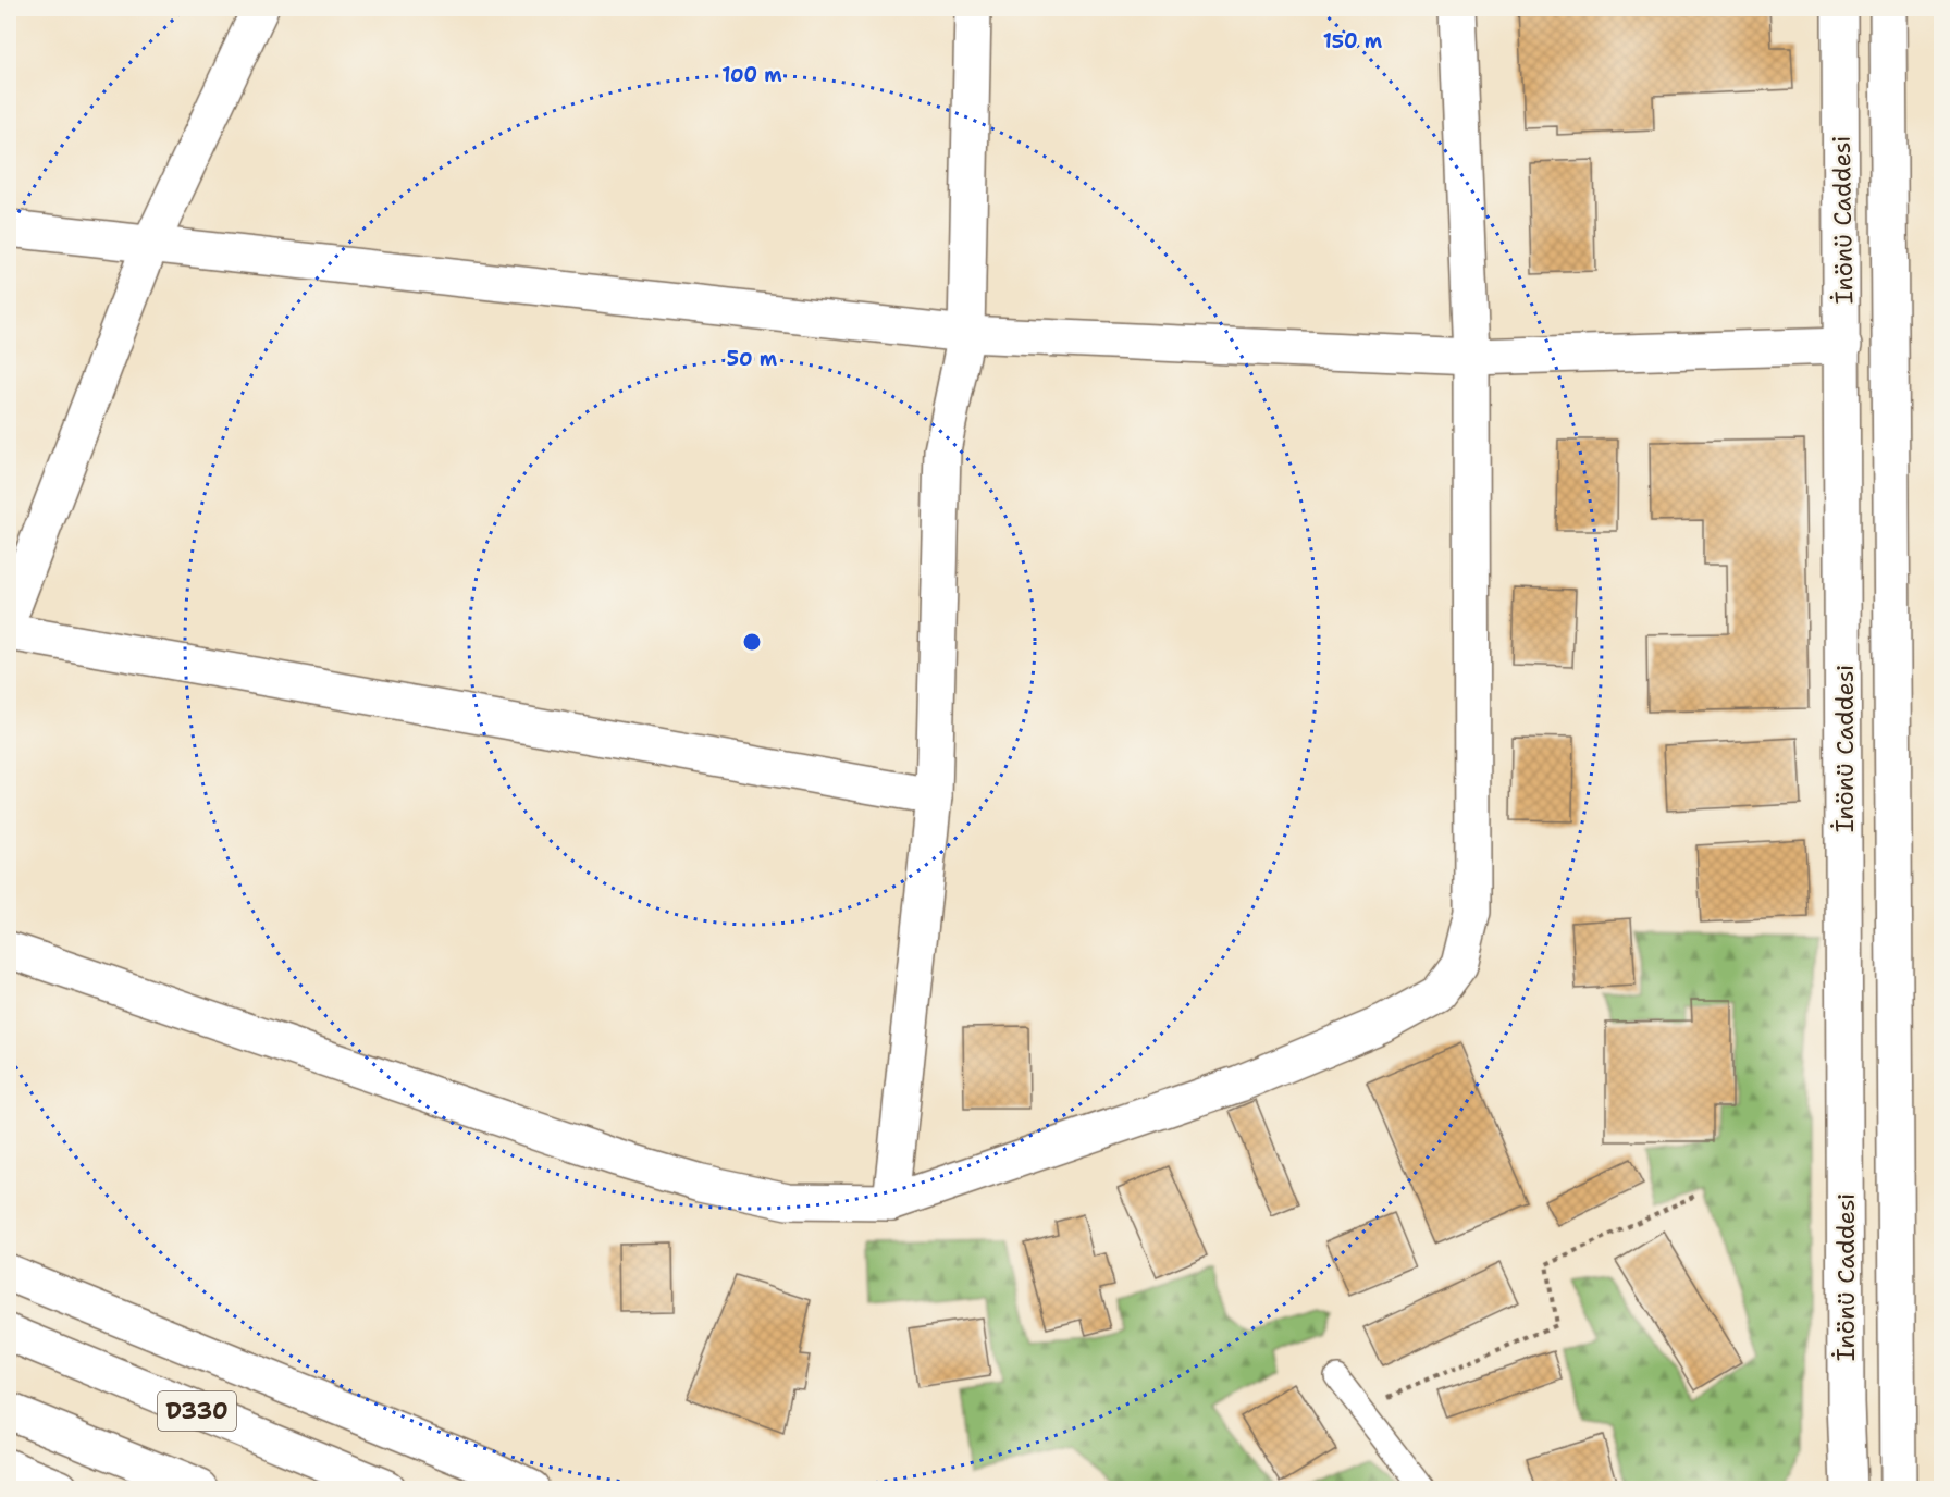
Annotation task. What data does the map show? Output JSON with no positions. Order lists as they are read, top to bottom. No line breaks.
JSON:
{"streets":{"main road":["İnönü Caddesi","D330"]},"rings":["150 m","100 m","50 m"]}
